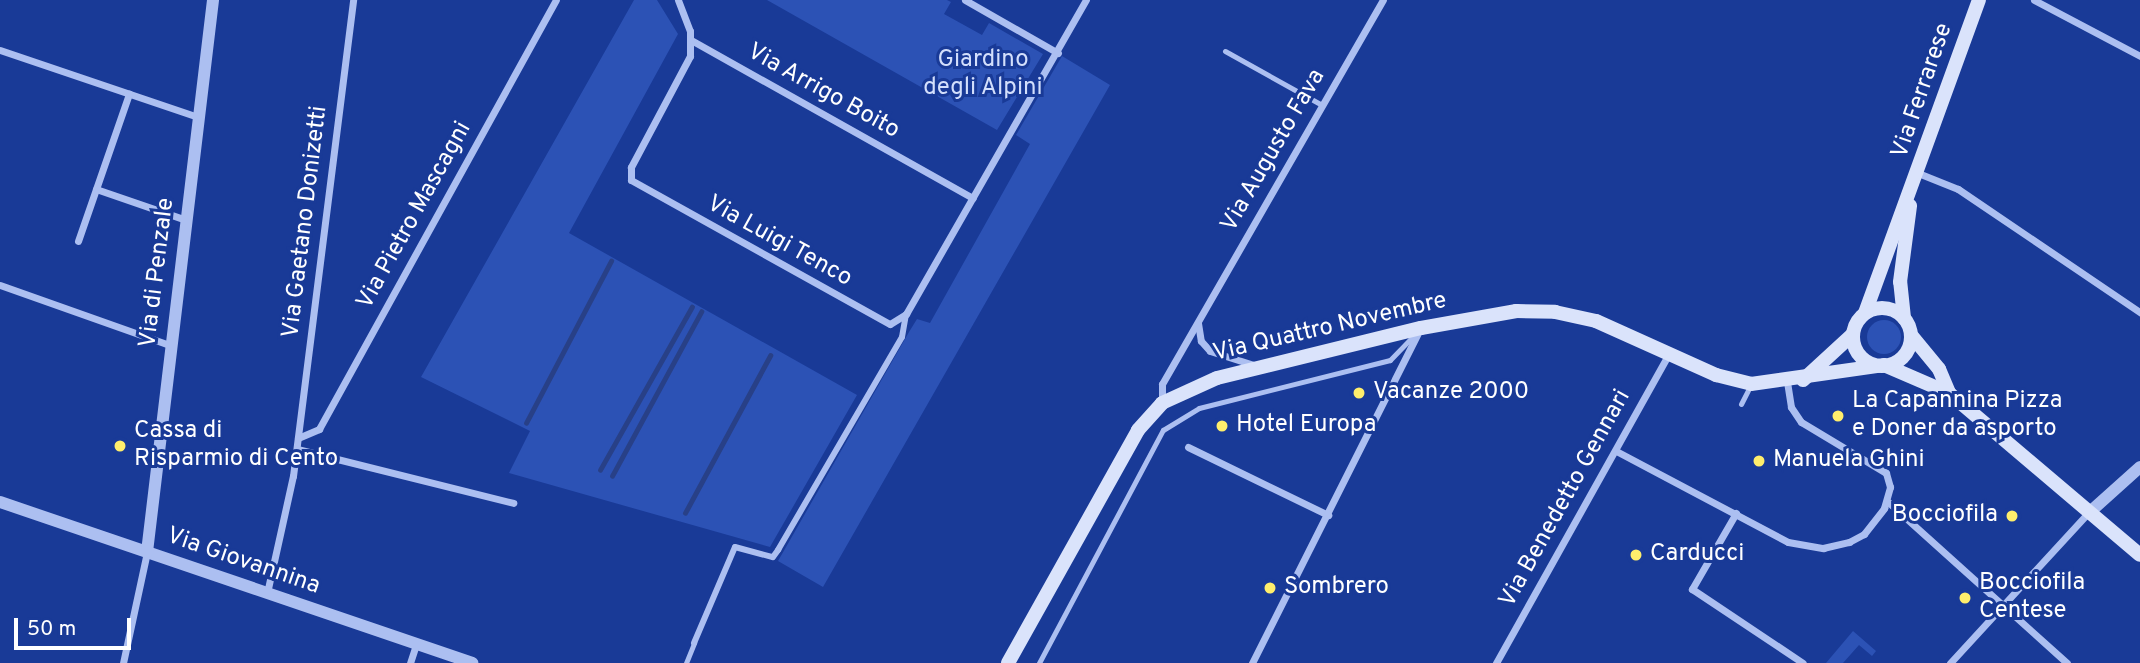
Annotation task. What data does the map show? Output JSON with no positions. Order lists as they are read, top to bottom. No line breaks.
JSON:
{"streets":{"main road":["Via Ferrarese","Via Quattro Novembre"],"street":["Via Arrigo Boito","Via Augusto Fava","Via Pietro Mascagni","Via Gaetano Donizetti","Via Luigi Tenco","Via di Penzale","Via Benedetto Gennari","Via Giovannina"]},"crossings":[["Via Ferrarese","Via Quattro Novembre"],["Via Arrigo Boito","Via Luigi Tenco"],["Via Augusto Fava","Via Quattro Novembre"],["Via Pietro Mascagni","Via Gaetano Donizetti"],["Via Gaetano Donizetti","Via Giovannina"],["Via di Penzale","Via Giovannina"],["Via Quattro Novembre","Via Benedetto Gennari"]],"parks":["Giardino degli Alpini"],"places":["Vacanze 2000","La Capannina Pizza e Doner da asporto","Hotel Europa","Cassa di Risparmio di Cento","Manuela Ghini","Bocciofila","Carducci","Sombrero","Bocciofila Centese"],"scale_bar":"50 m"}
